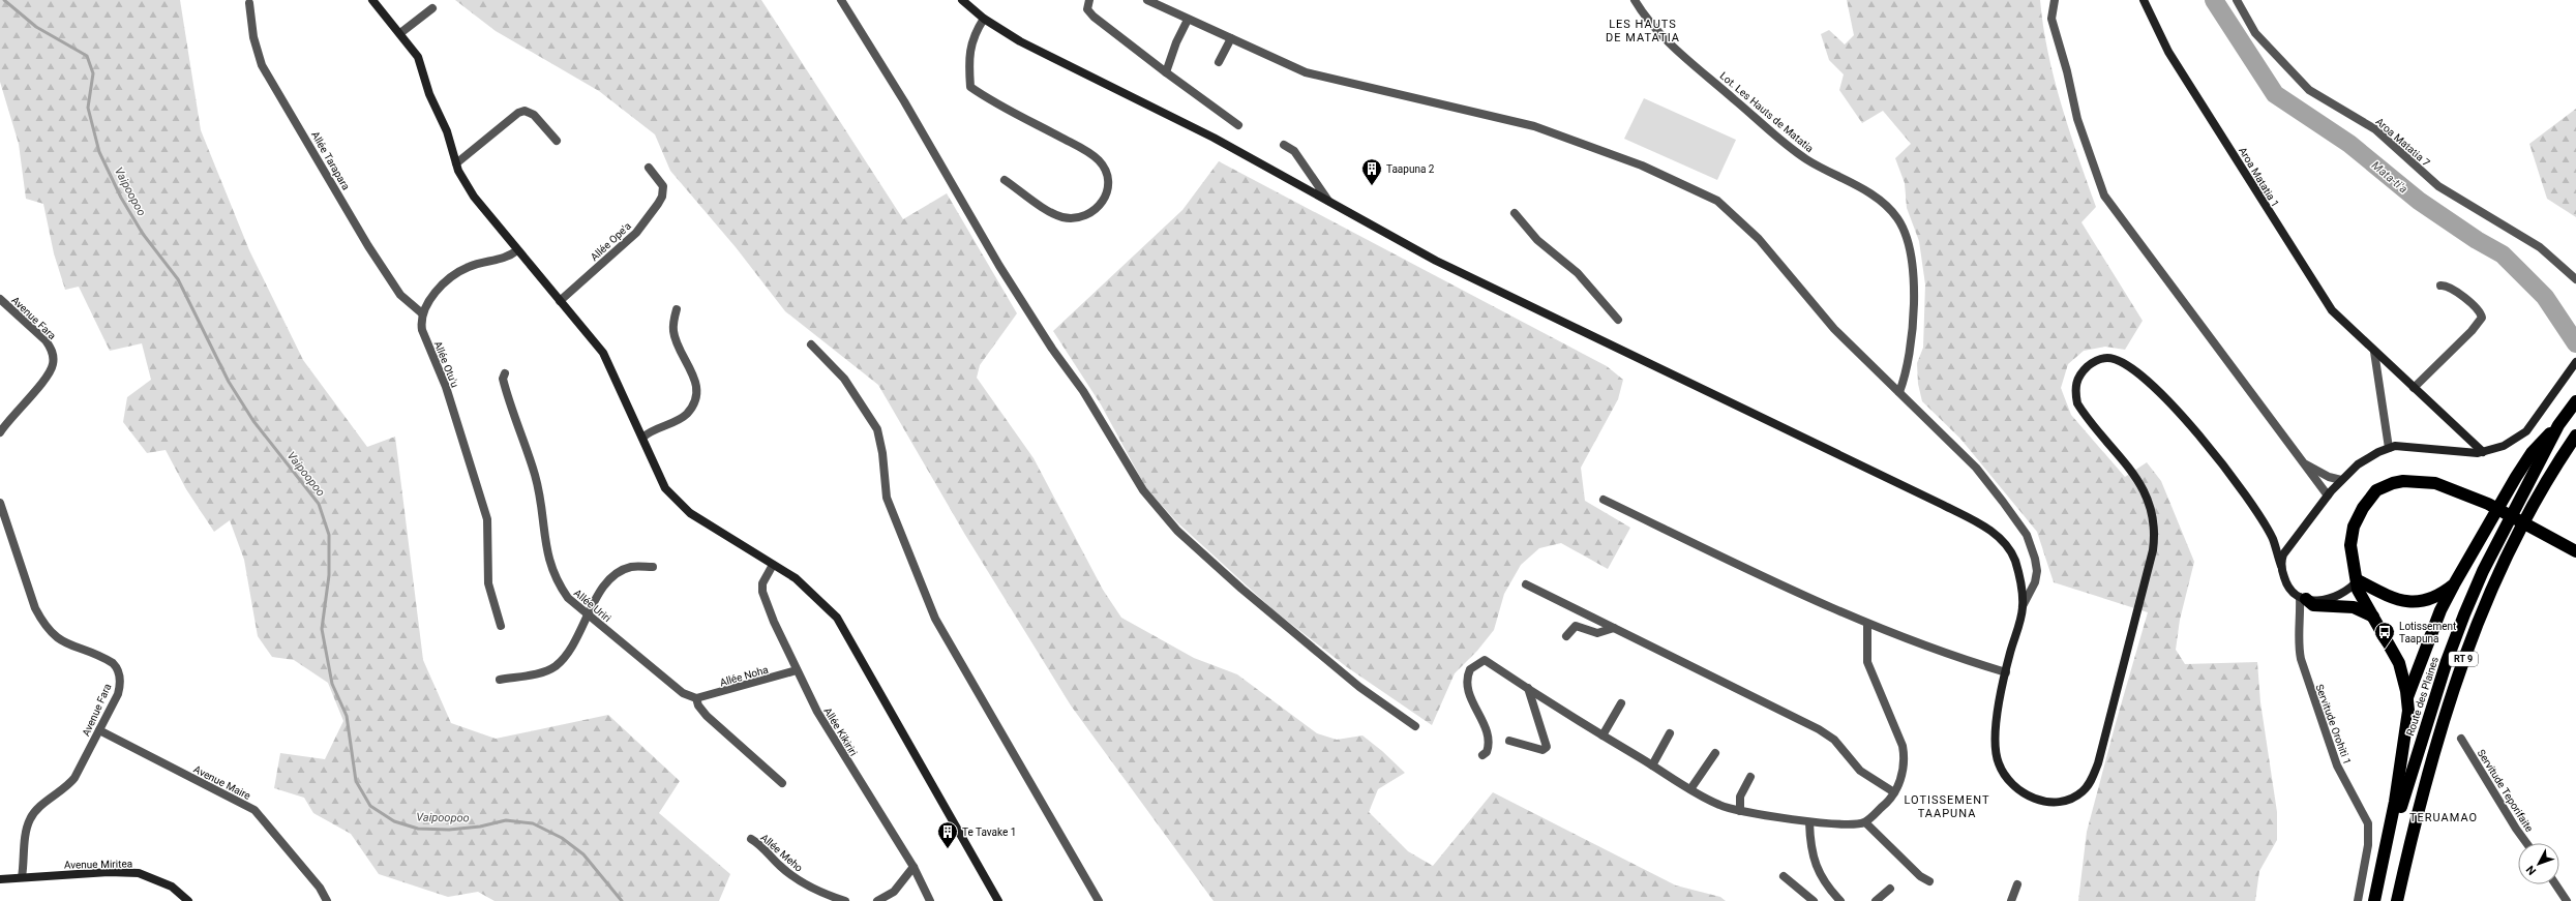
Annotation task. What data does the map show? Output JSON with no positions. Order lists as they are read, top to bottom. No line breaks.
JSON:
{"streets":{"highway":["RT 9","Route des Plaines"],"main road":["Aroa Matatia 1","Avenue Miritea"],"street":["Lot. Les Hauts de Matatia","Aroa Matatia 7","Allée Tarapara","Allée Ope'a","Avenue Fara","Allée Otu'u","Allée Uriri","Allée Noha","Servitude Orohiti 1","Allée Kikiriri","Avenue Maire","Servitude Teporifaite","Allée Meho"]},"crossings":[["Allée Tarapara","Allée Otu'u"],["Avenue Fara","Avenue Maire"],["Avenue Fara","Avenue Miritea"],["Allée Uriri","Allée Noha"],["Allée Noha","Allée Kikiriri"]],"districts":["LES HAUTS DE MATATIA","LOTISSEMENT TAAPUNA","TERUAMAO"],"water":["Mata-ti'a","Vaipoopoo"],"places":{"building":["Taapuna 2","Te Tavake 1"],"bus stop":["Lotissement Taapuna"]},"north":"bottom left"}
